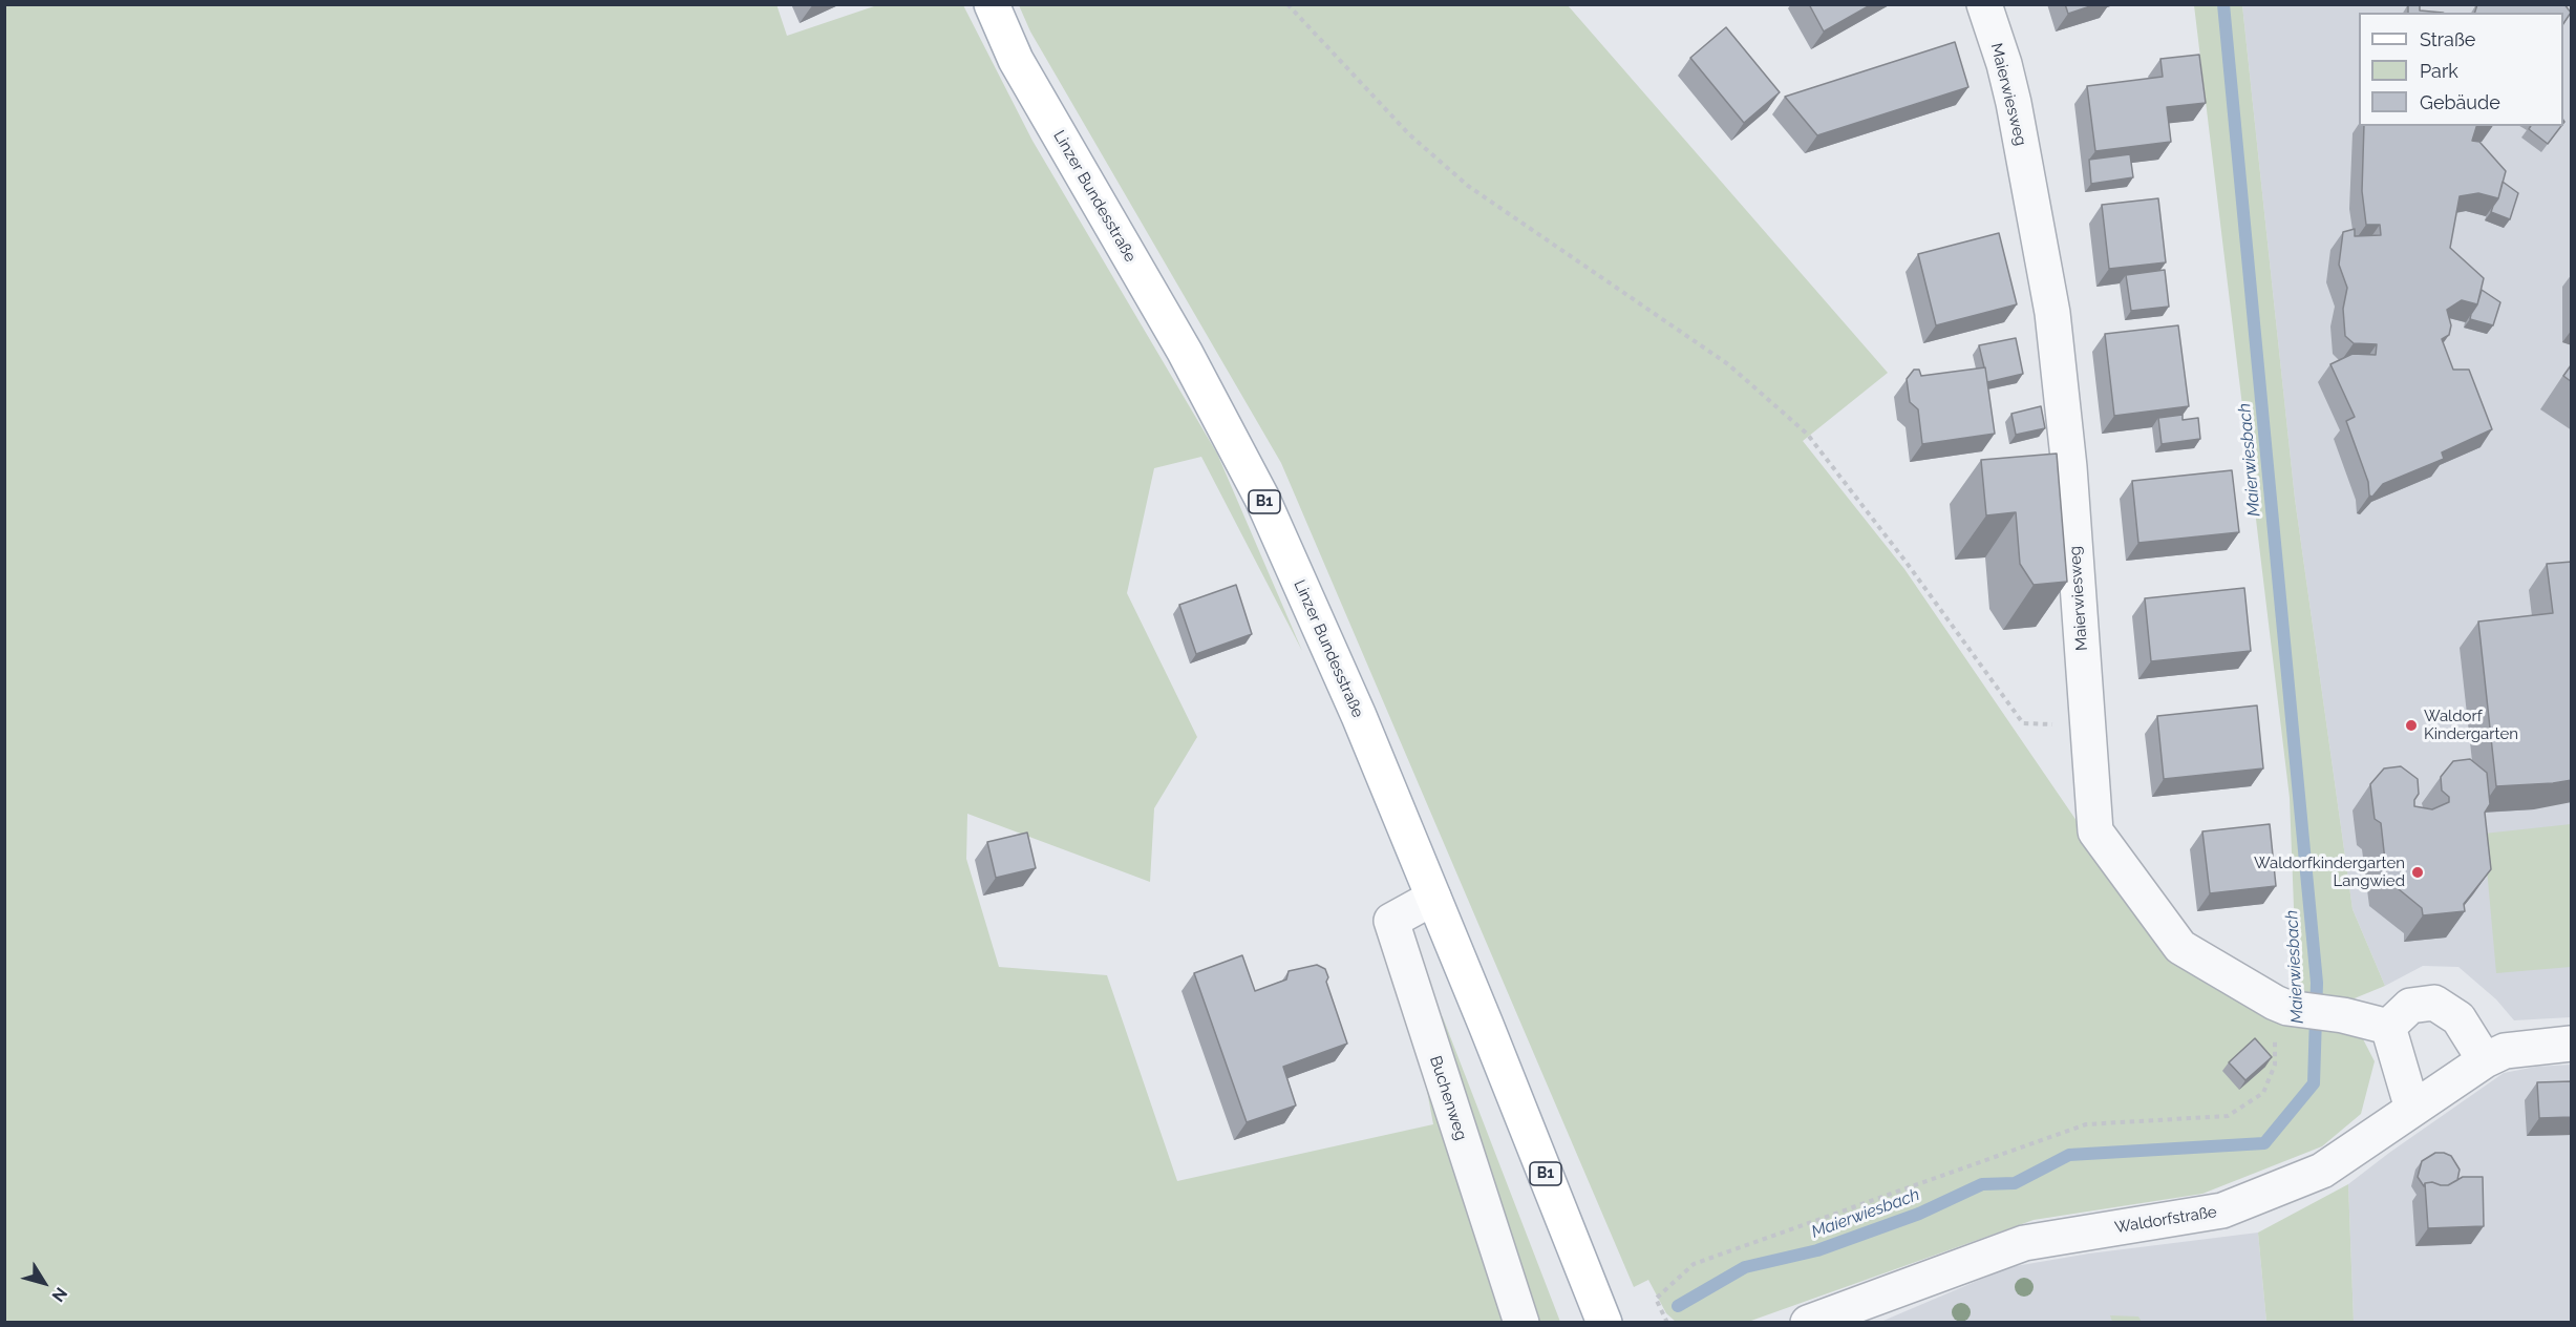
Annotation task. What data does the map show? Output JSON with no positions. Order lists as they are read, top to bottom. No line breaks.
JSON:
{"streets":{"main road":["Linzer Bundesstraße","B1"],"street":["Maierwiesweg","Buchenweg","Waldorfstraße"]},"crossings":[["Linzer Bundesstraße","Buchenweg"]],"water":["Maierwiesbach"],"places":["Waldorf Kindergarten","Waldorfkindergarten Langwied"],"legend":["Straße","Park","Gebäude"],"north":"bottom right"}
